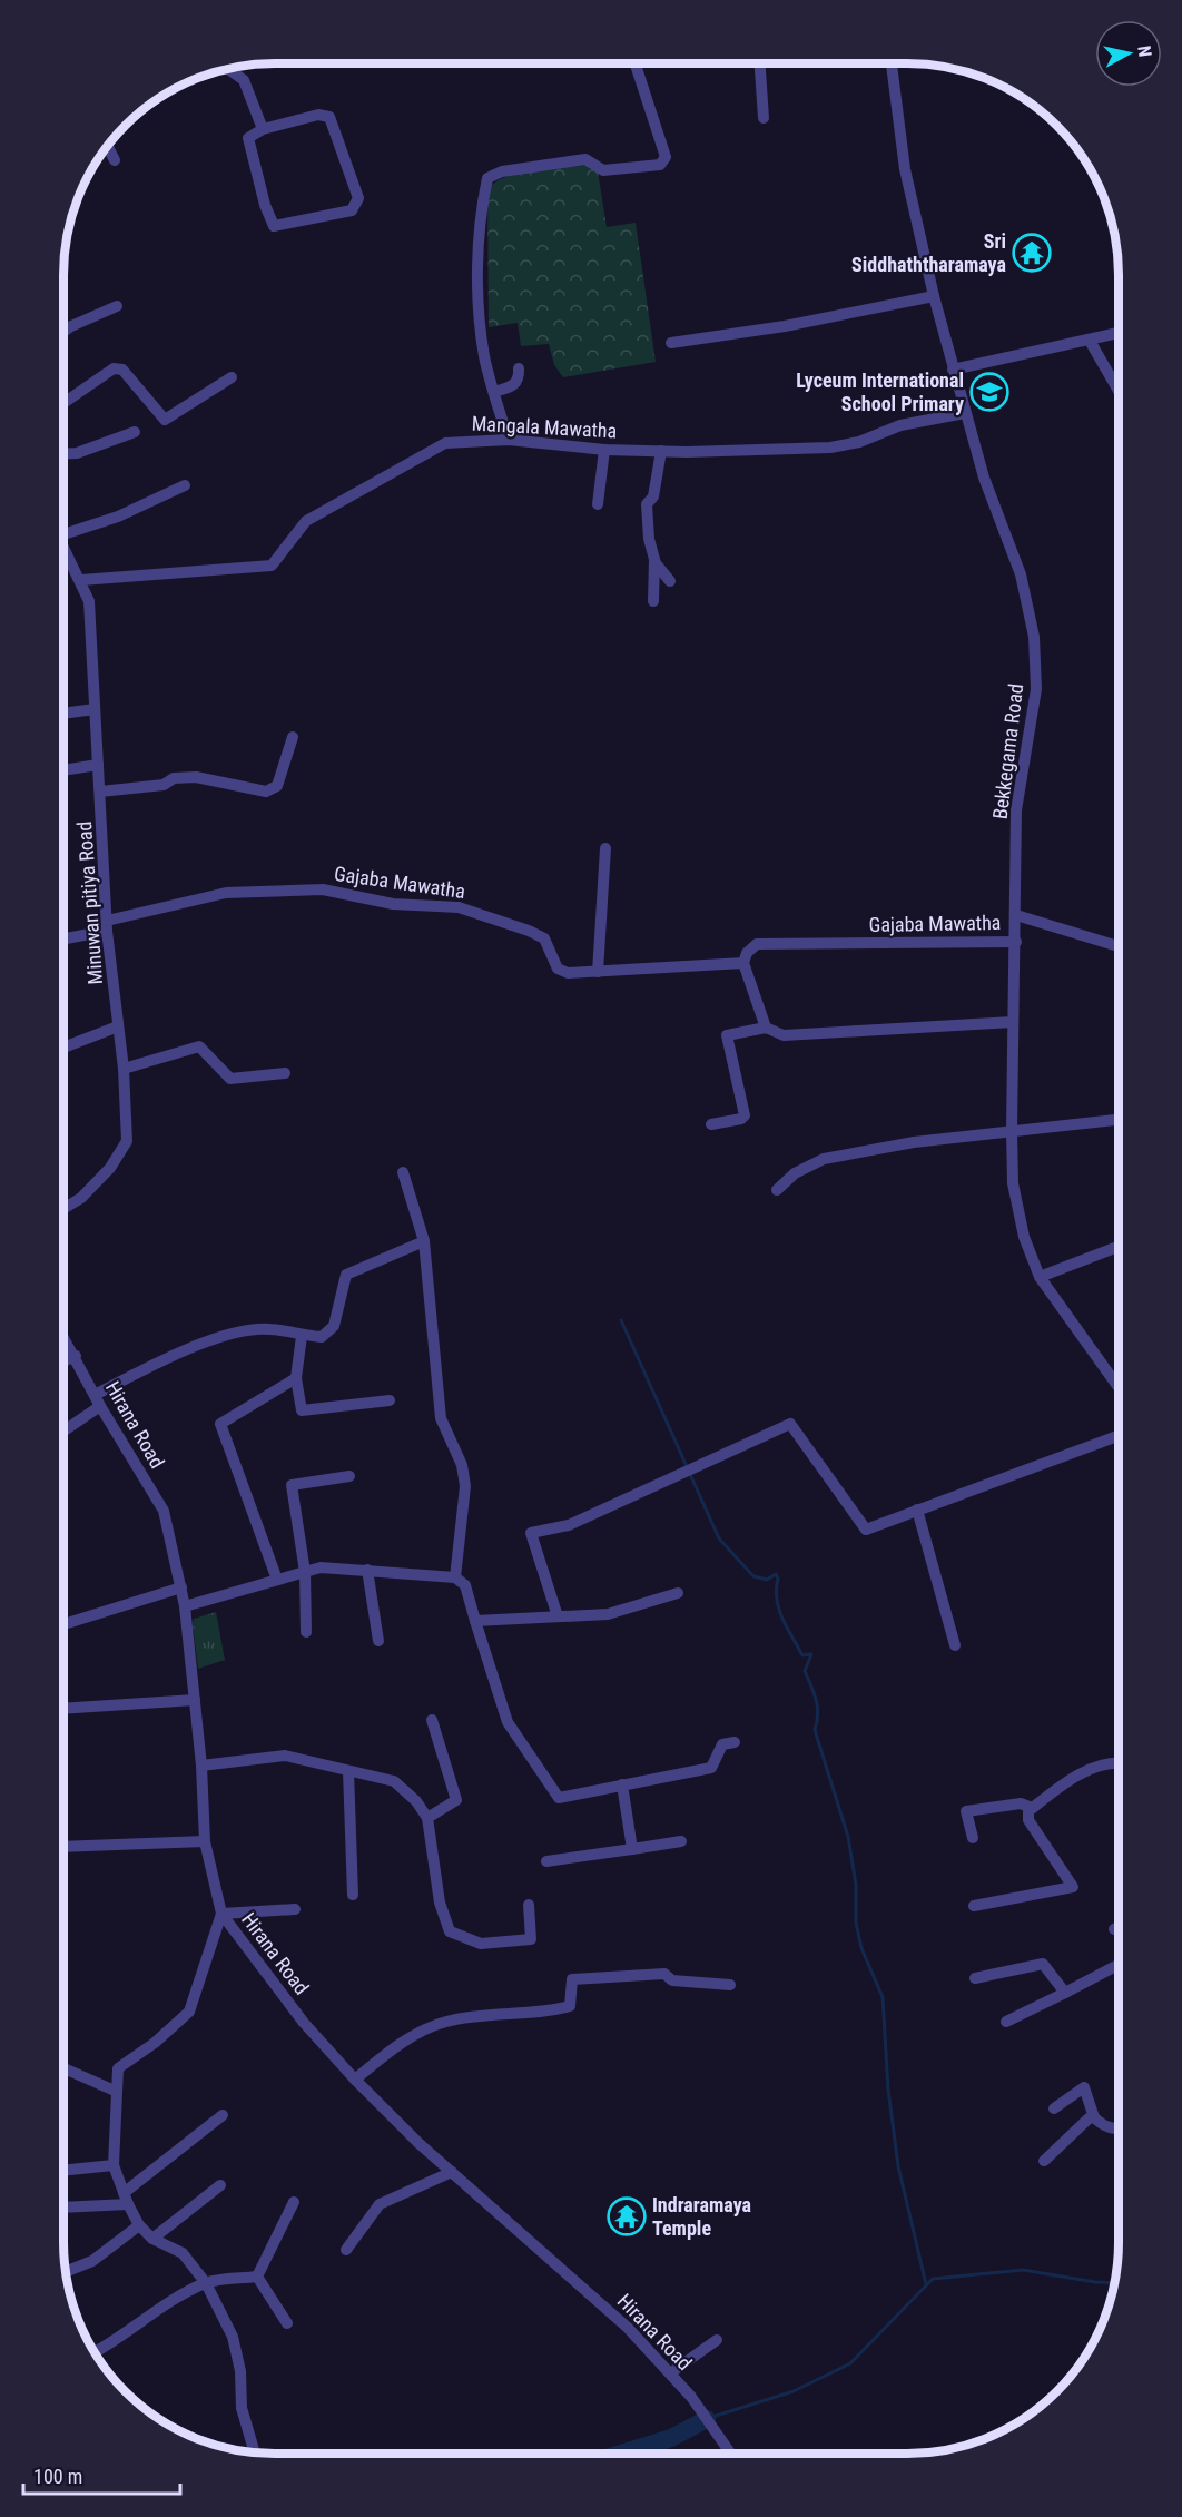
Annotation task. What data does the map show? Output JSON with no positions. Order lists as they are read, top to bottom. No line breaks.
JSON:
{"streets":{"street":["Mangala Mawatha","Bekkegama Road","Gajaba Mawatha","Minuwan pitiya Road","Hirana Road"]},"crossings":[["Mangala Mawatha","Bekkegama Road"],["Mangala Mawatha","Minuwan pitiya Road"],["Bekkegama Road","Gajaba Mawatha"],["Gajaba Mawatha","Minuwan pitiya Road"]],"places":{"temple":["Sri Siddhaththaramaya","Indraramaya Temple"],"school or university":["Lyceum International School Primary"]},"scale_bar":"100 m","north":"right"}
